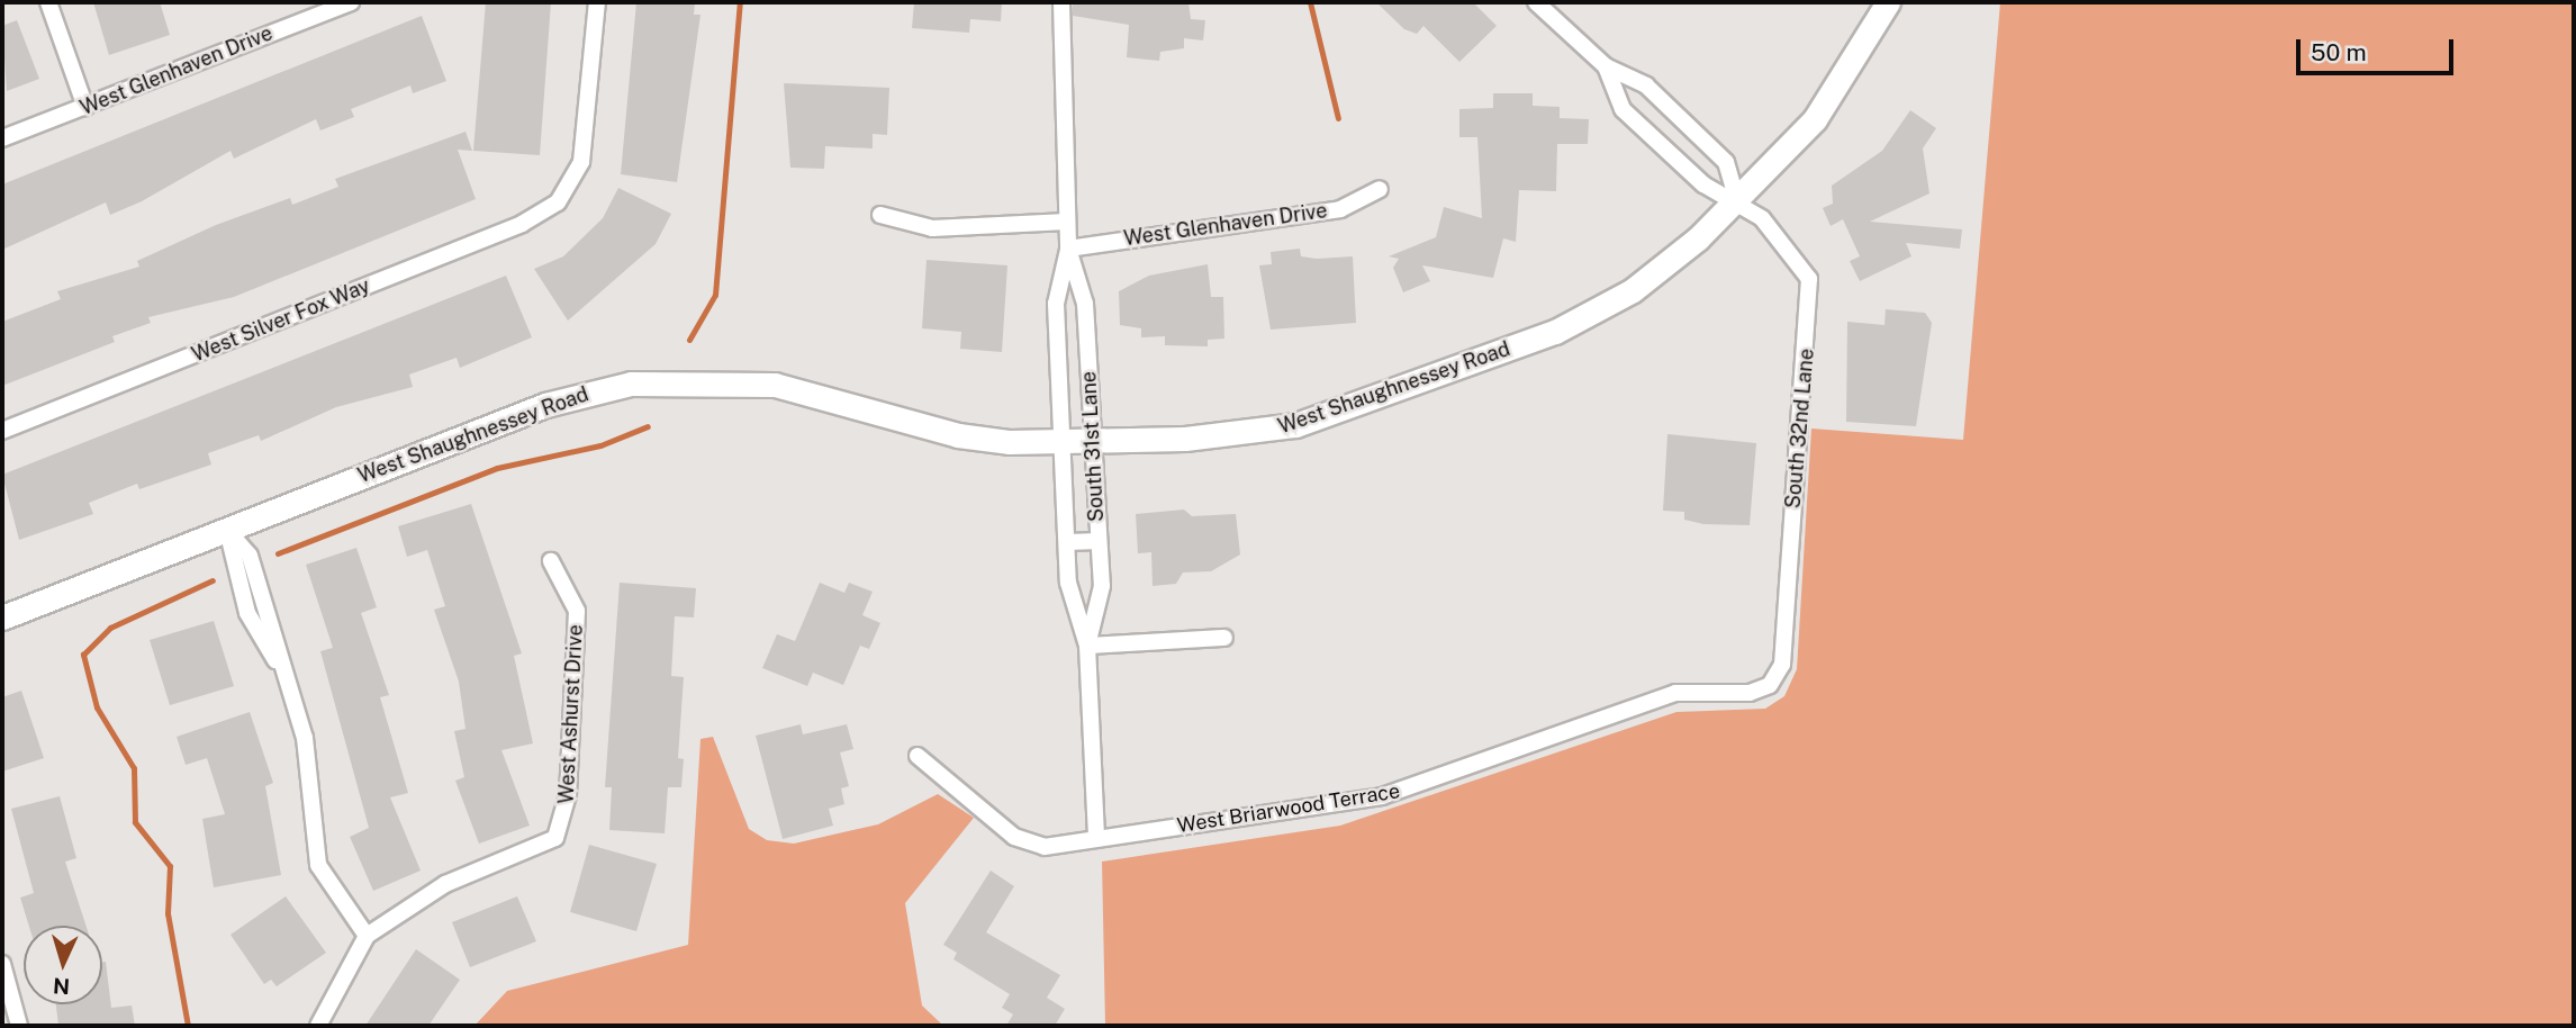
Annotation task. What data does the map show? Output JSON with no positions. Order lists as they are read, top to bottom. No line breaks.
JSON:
{"streets":{"street":["West Glenhaven Drive","West Silver Fox Way","West Shaughnessey Road","South 32nd Lane","South 31st Lane","West Ashurst Drive","West Briarwood Terrace"]},"crossings":[["West Glenhaven Drive","South 31st Lane"],["West Shaughnessey Road","South 32nd Lane"],["West Shaughnessey Road","South 31st Lane"],["South 32nd Lane","West Briarwood Terrace"],["South 31st Lane","West Briarwood Terrace"]],"scale_bar":"50 m","north":"bottom"}
